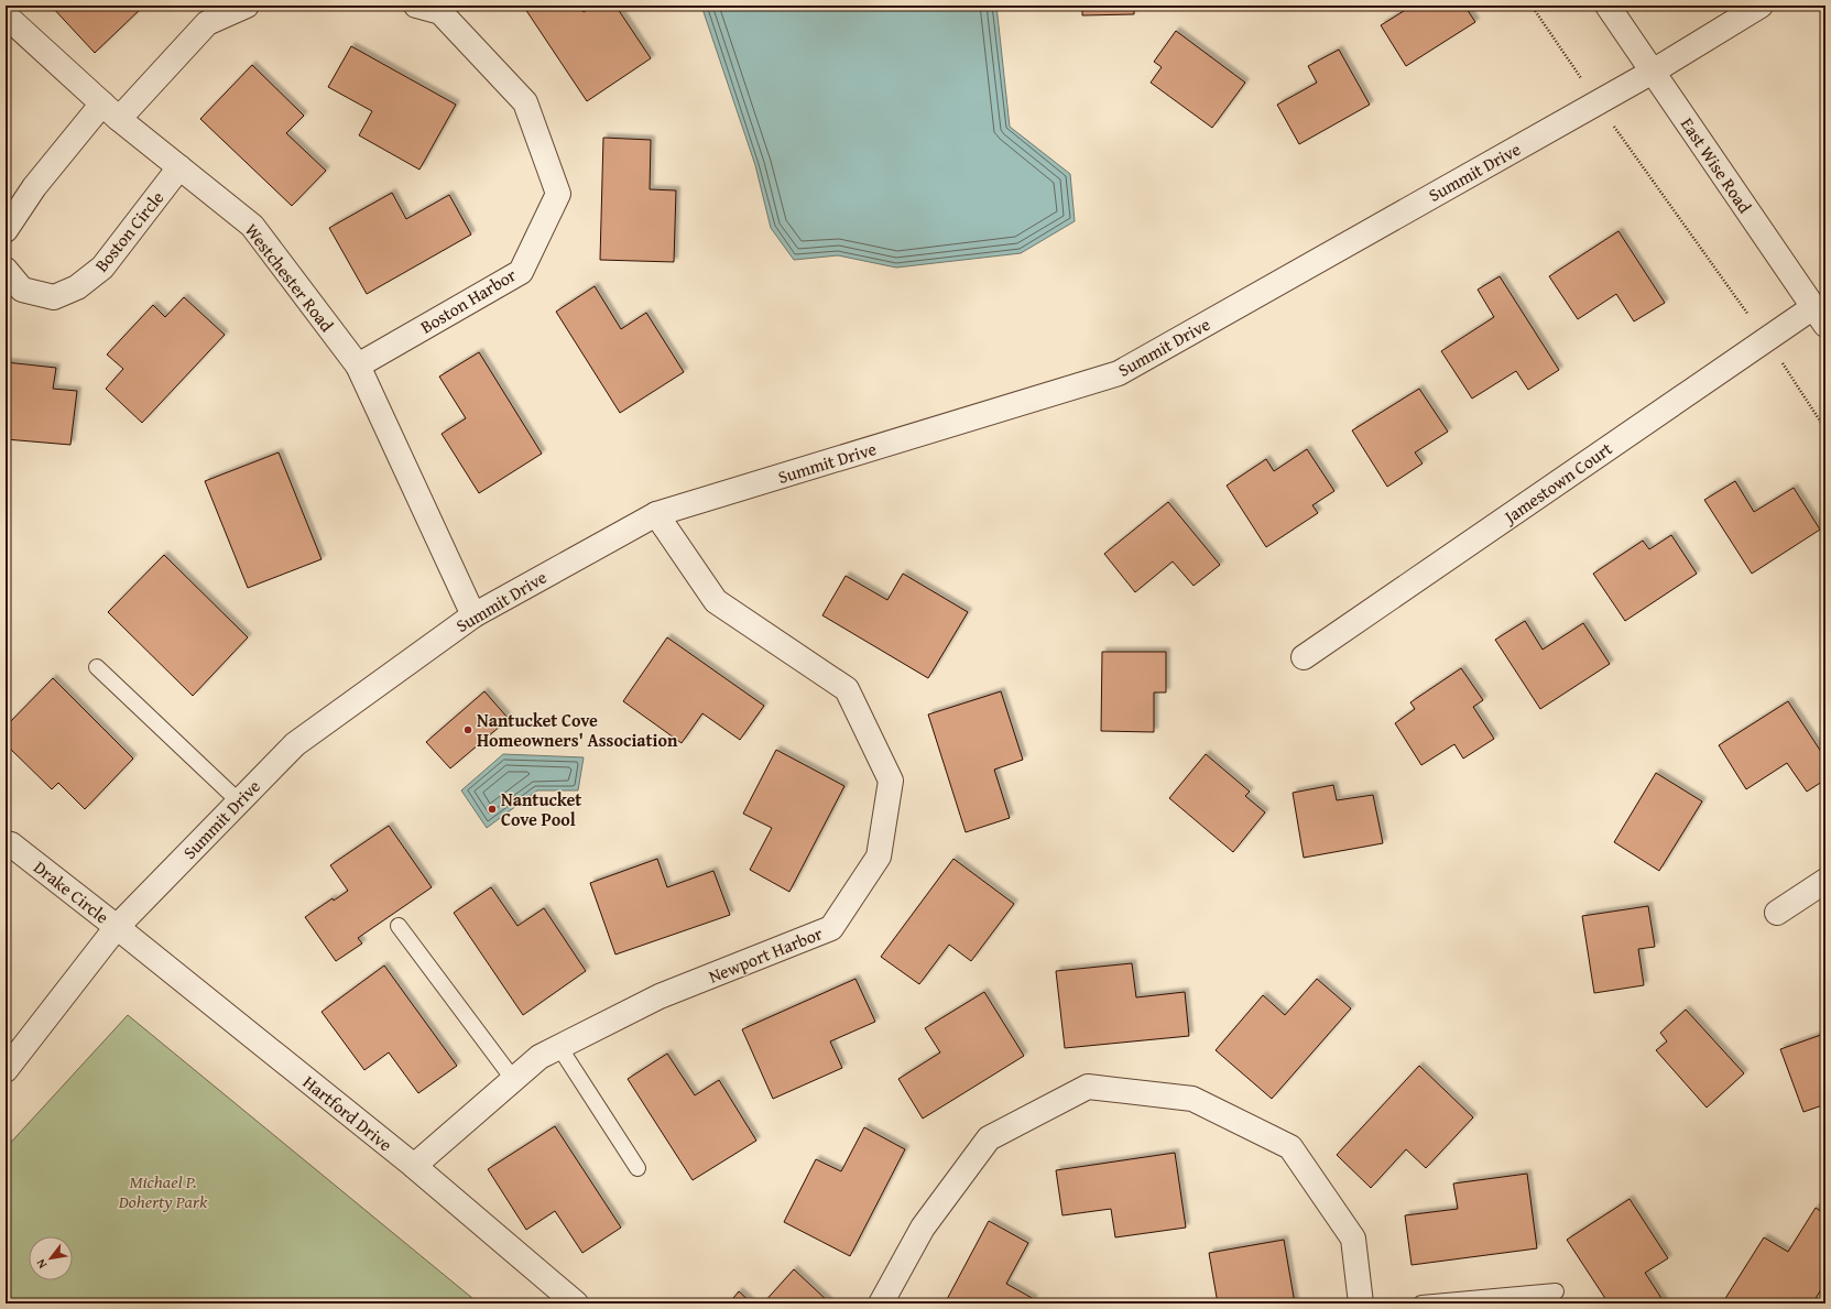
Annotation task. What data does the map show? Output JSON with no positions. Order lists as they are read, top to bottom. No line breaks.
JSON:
{"streets":{"street":["East Wise Road","Summit Drive","Boston Circle","Westchester Road","Boston Harbor","Jamestown Court","Drake Circle","Newport Harbor","Hartford Drive"]},"crossings":[["East Wise Road","Summit Drive"],["East Wise Road","Jamestown Court"],["Summit Drive","Westchester Road"],["Summit Drive","Drake Circle"],["Summit Drive","Newport Harbor"],["Summit Drive","Hartford Drive"],["Boston Circle","Westchester Road"],["Westchester Road","Boston Harbor"],["Drake Circle","Hartford Drive"],["Newport Harbor","Hartford Drive"]],"parks":["Michael P. Doherty Park"],"places":["Nantucket Cove Homeowners' Association","Nantucket Cove Pool"],"north":"bottom left"}
